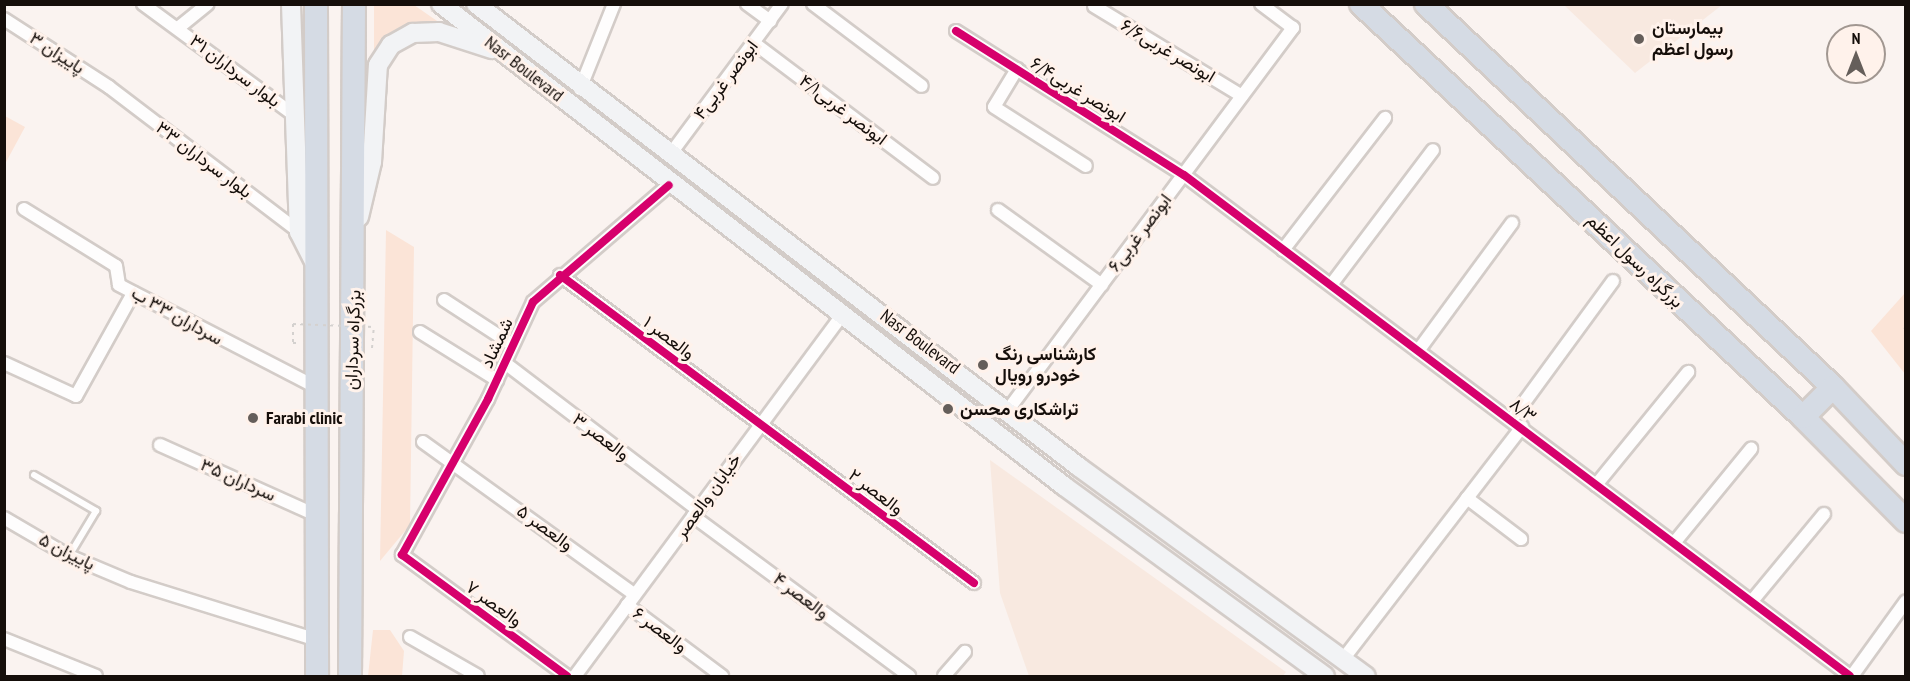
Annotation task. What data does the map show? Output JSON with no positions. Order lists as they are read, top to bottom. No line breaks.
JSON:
{"streets":{"highway":["بزرگراه رسول اعظم","بزرگراه سرداران"],"main road":["Nasr Boulevard"],"street":["۶/۶ابونصر غربی","پاییزان ۳","بلوار سرداران ۳۱","۴ابونصر غربی","۶/۴ابونصر غربی","۴/۱ابونصر غربی","بلوار سرداران ۳۳","۶ابونصر غربی","سرداران ۳۳ ب","والعصر ۱","شمشاد","۸/۳","والعصر ۳","سرداران ۳۵","والعصر ۲","خیابان والعصر","والعصر ۵","پاییزان ۵","والعصر ۴","والعصر ۷","والعصر ۶"]},"crossings":[["۶/۶ابونصر غربی","۶ابونصر غربی"],["پاییزان ۳","بلوار سرداران ۳۳"],["Nasr Boulevard","۴ابونصر غربی"],["Nasr Boulevard","۶ابونصر غربی"],["Nasr Boulevard","شمشاد"],["Nasr Boulevard","خیابان والعصر"],["۴ابونصر غربی","۴/۱ابونصر غربی"],["۶/۴ابونصر غربی","۶ابونصر غربی"],["۶/۴ابونصر غربی","۸/۳"],["۶ابونصر غربی","۸/۳"],["سرداران ۳۳ ب","بزرگراه سرداران"],["والعصر ۱","شمشاد"],["والعصر ۱","والعصر ۲"],["والعصر ۱","خیابان والعصر"],["بزرگراه سرداران","سرداران ۳۵"],["بزرگراه سرداران","پاییزان ۵"],["شمشاد","والعصر ۳"],["شمشاد","والعصر ۵"],["شمشاد","والعصر ۷"],["والعصر ۳","خیابان والعصر"],["والعصر ۳","والعصر ۴"],["والعصر ۲","خیابان والعصر"],["خیابان والعصر","والعصر ۵"],["خیابان والعصر","والعصر ۴"],["خیابان والعصر","والعصر ۶"],["والعصر ۵","والعصر ۶"]],"places":["بیمارستان رسول اعظم","کارشناسی رنگ خودرو رویال","تراشکاری محسن","Farabi clinic"],"north":"top"}
